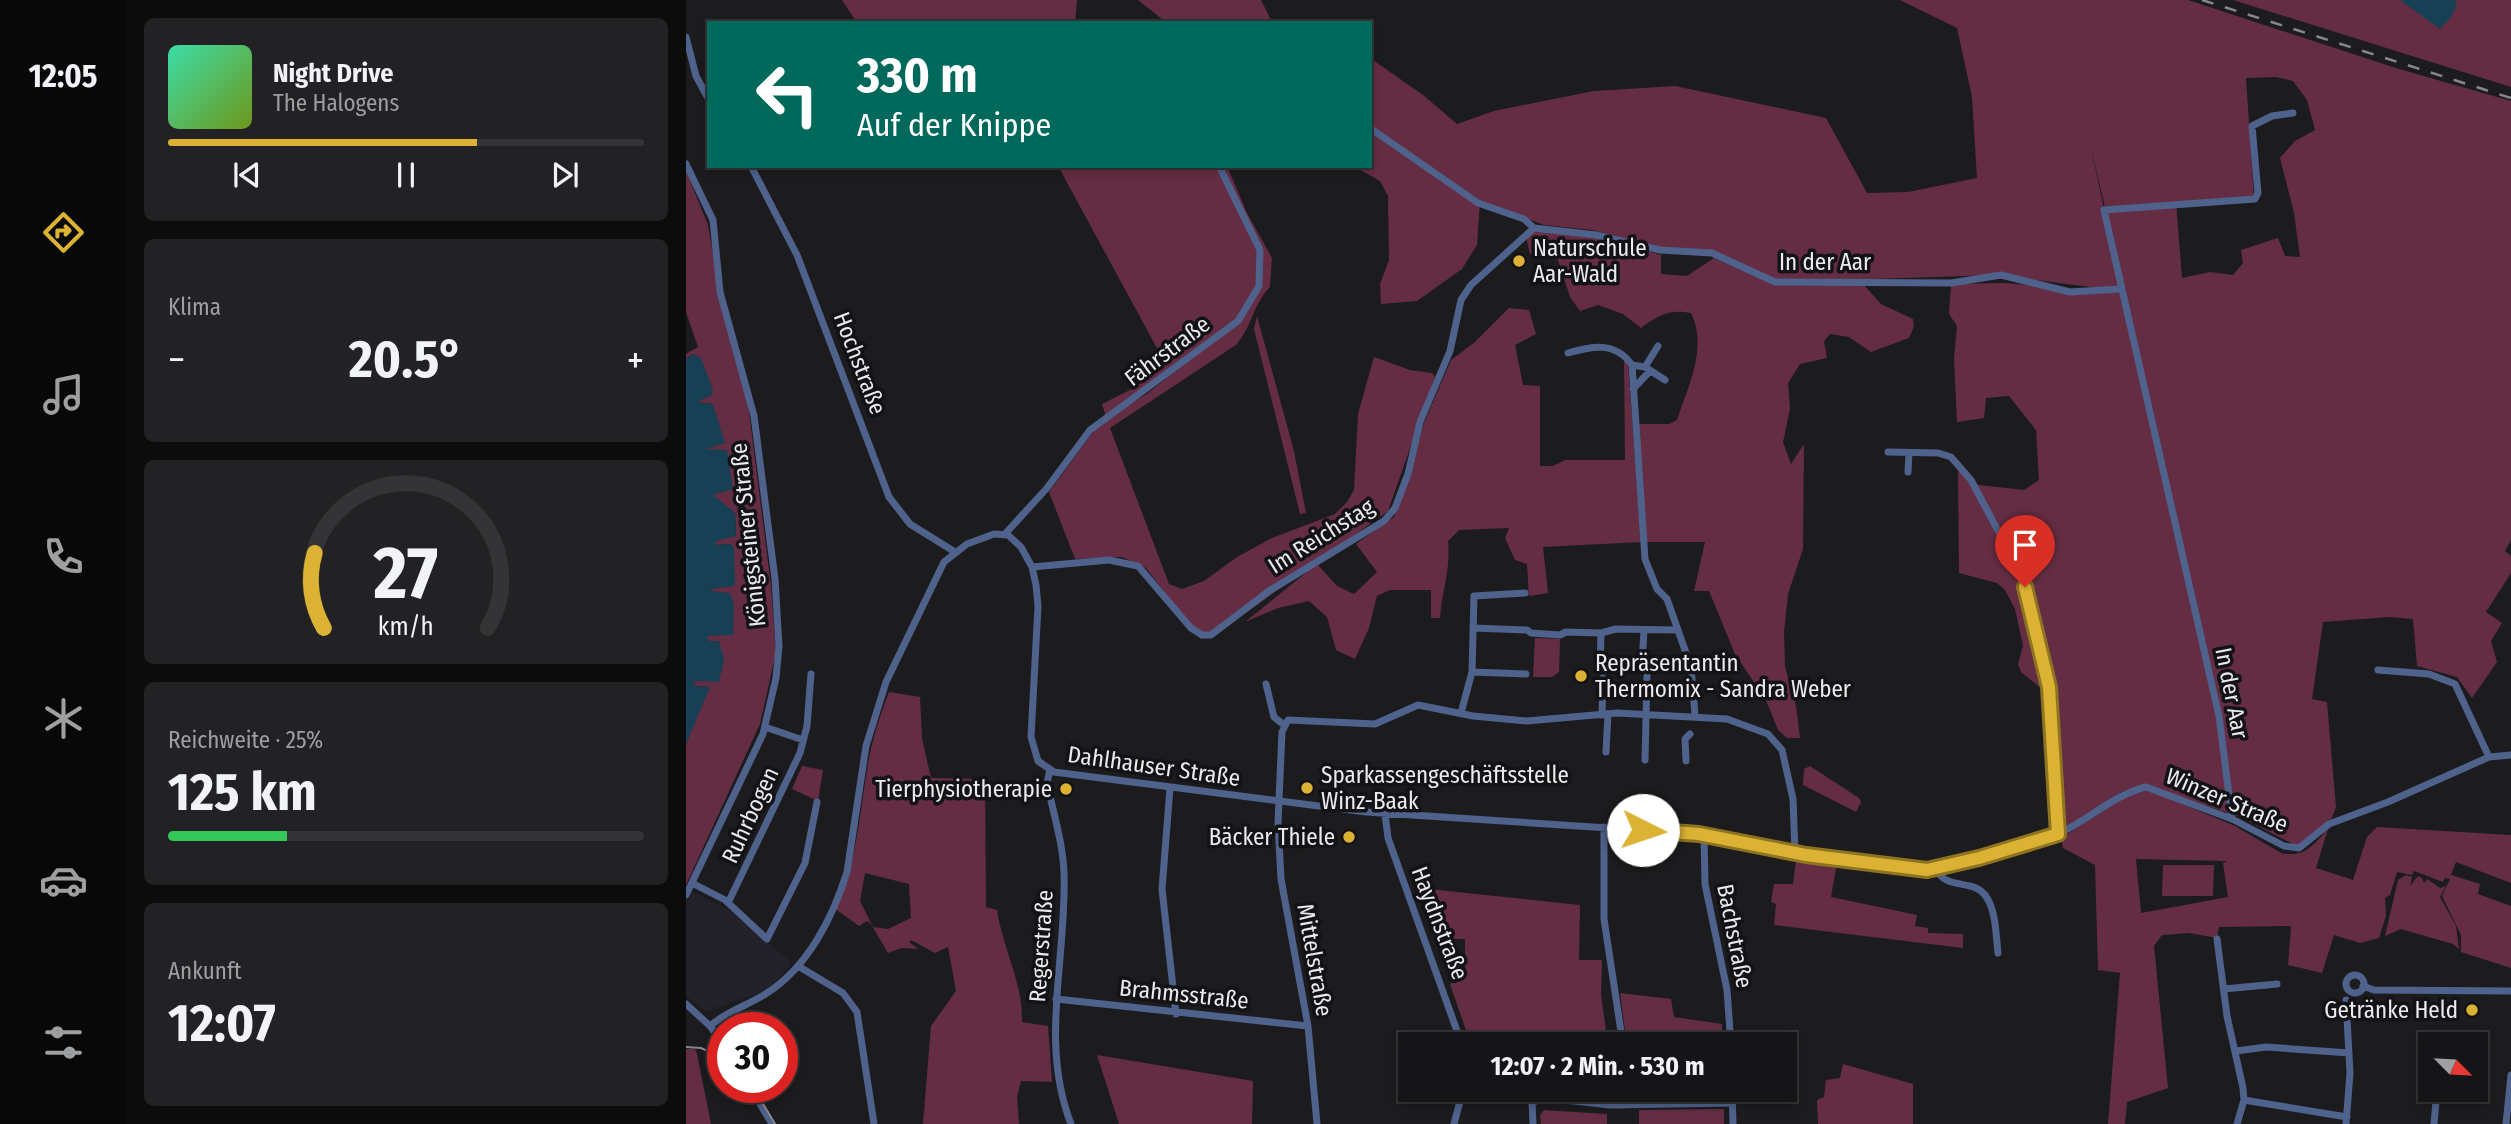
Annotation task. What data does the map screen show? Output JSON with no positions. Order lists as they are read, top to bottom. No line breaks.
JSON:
{"streets":{"street":["In der Aar","Fährstraße","Hochstraße","Königsteiner Straße","Im Reichstag","Dahlhauser Straße","Winzer Straße","Ruhrbogen","Haydnstraße","Bachstraße","Regerstraße","Mittelstraße","Brahmsstraße"]},"crossings":[["In der Aar","Im Reichstag"],["In der Aar","Winzer Straße"],["Fährstraße","Dahlhauser Straße"],["Im Reichstag","Dahlhauser Straße"],["Dahlhauser Straße","Winzer Straße"],["Dahlhauser Straße","Haydnstraße"],["Dahlhauser Straße","Bachstraße"],["Dahlhauser Straße","Regerstraße"],["Dahlhauser Straße","Mittelstraße"],["Regerstraße","Brahmsstraße"],["Mittelstraße","Brahmsstraße"]],"places":["Naturschule Aar-Wald","Repräsentantin Thermomix - Sandra Weber","Sparkassengeschäftsstelle Winz-Baak","Tierphysiotherapie","Bäcker Thiele","Getränke Held"],"north":"bottom right","page":{"tabs":"12:05","turn":["330 m","Auf der Knippe"],"song":["Night Drive","The Halogens"],"tile":["Klima",["Reichweite · 25%","125 km"],["Ankunft","12:07"]],"heat":["−","20.5°","+"],"limit":"30","trip":"12:07 · 2 Min. · 530 m","gauge":["27","km/h"]}}
